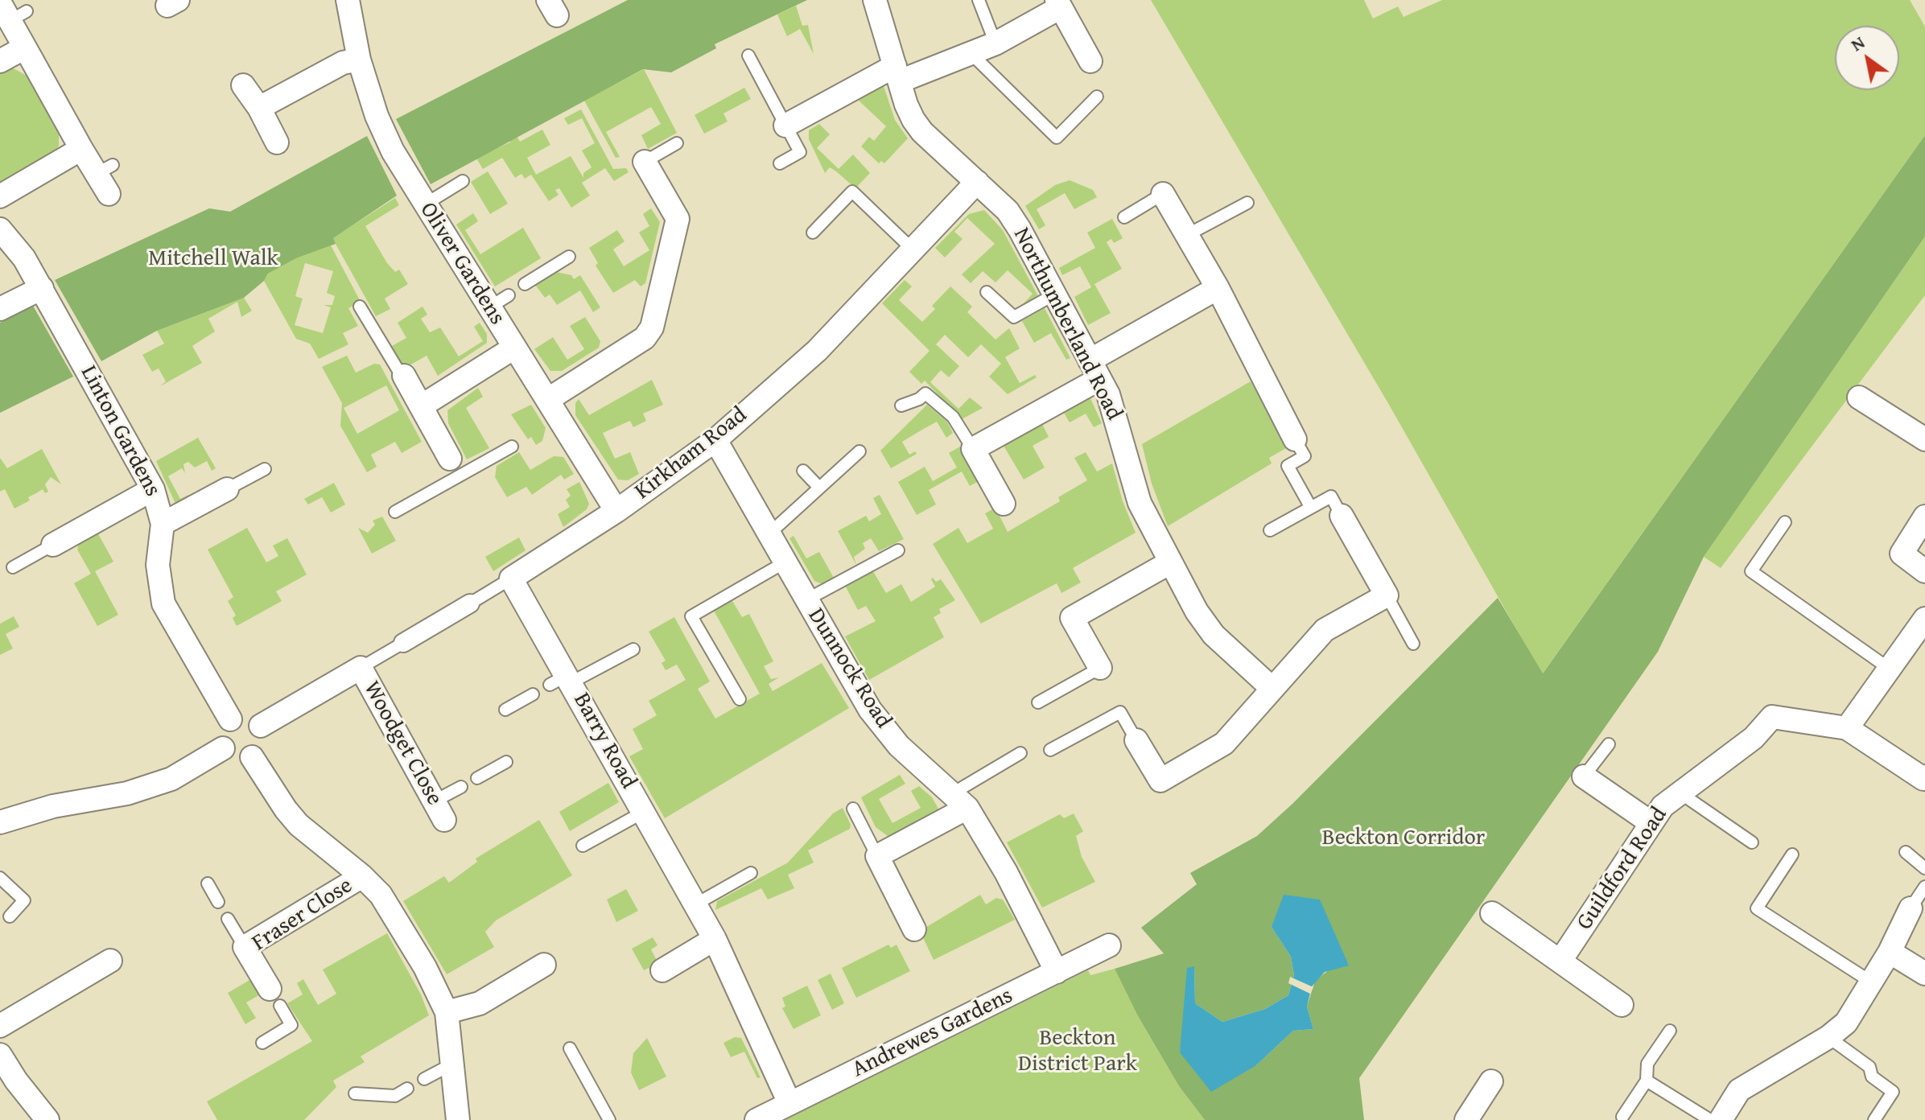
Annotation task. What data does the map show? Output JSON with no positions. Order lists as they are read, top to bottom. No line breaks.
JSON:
{"streets":{"street":["Oliver Gardens","Northumberland Road","Linton Gardens","Kirkham Road","Dunnock Road","Barry Road","Woodget Close","Guildford Road","Fraser Close","Andrewes Gardens"]},"crossings":[["Oliver Gardens","Kirkham Road"],["Northumberland Road","Kirkham Road"],["Kirkham Road","Dunnock Road"],["Kirkham Road","Barry Road"],["Kirkham Road","Woodget Close"],["Dunnock Road","Andrewes Gardens"],["Barry Road","Andrewes Gardens"]],"parks":["Mitchell Walk","Beckton Corridor","Beckton District Park"],"north":"top left"}
